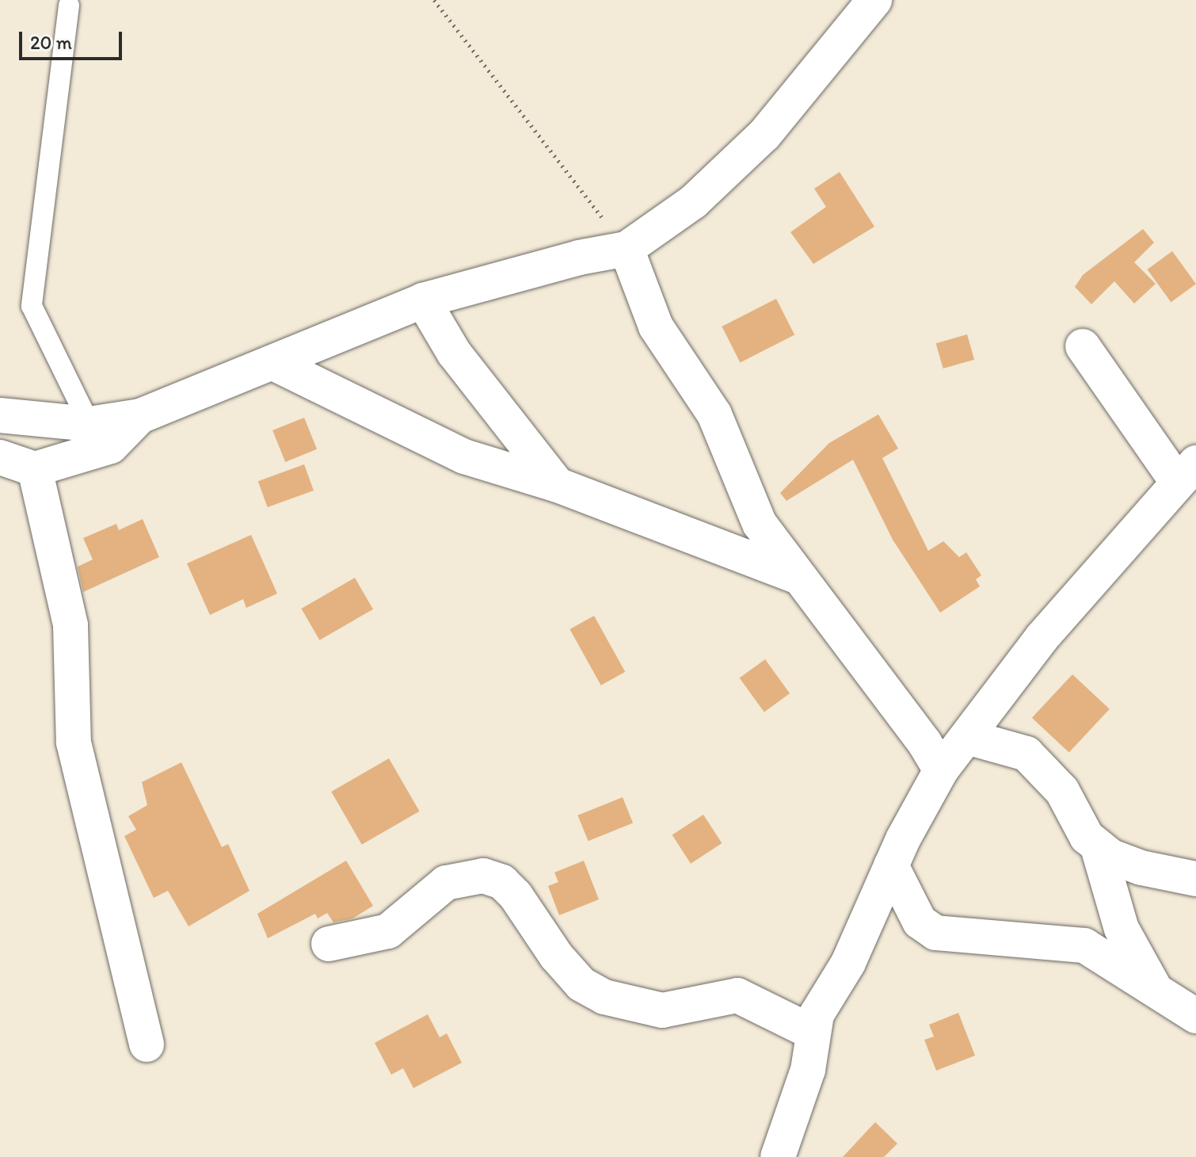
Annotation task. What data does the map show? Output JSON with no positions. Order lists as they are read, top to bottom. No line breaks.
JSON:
{"scale_bar":"20 m"}
